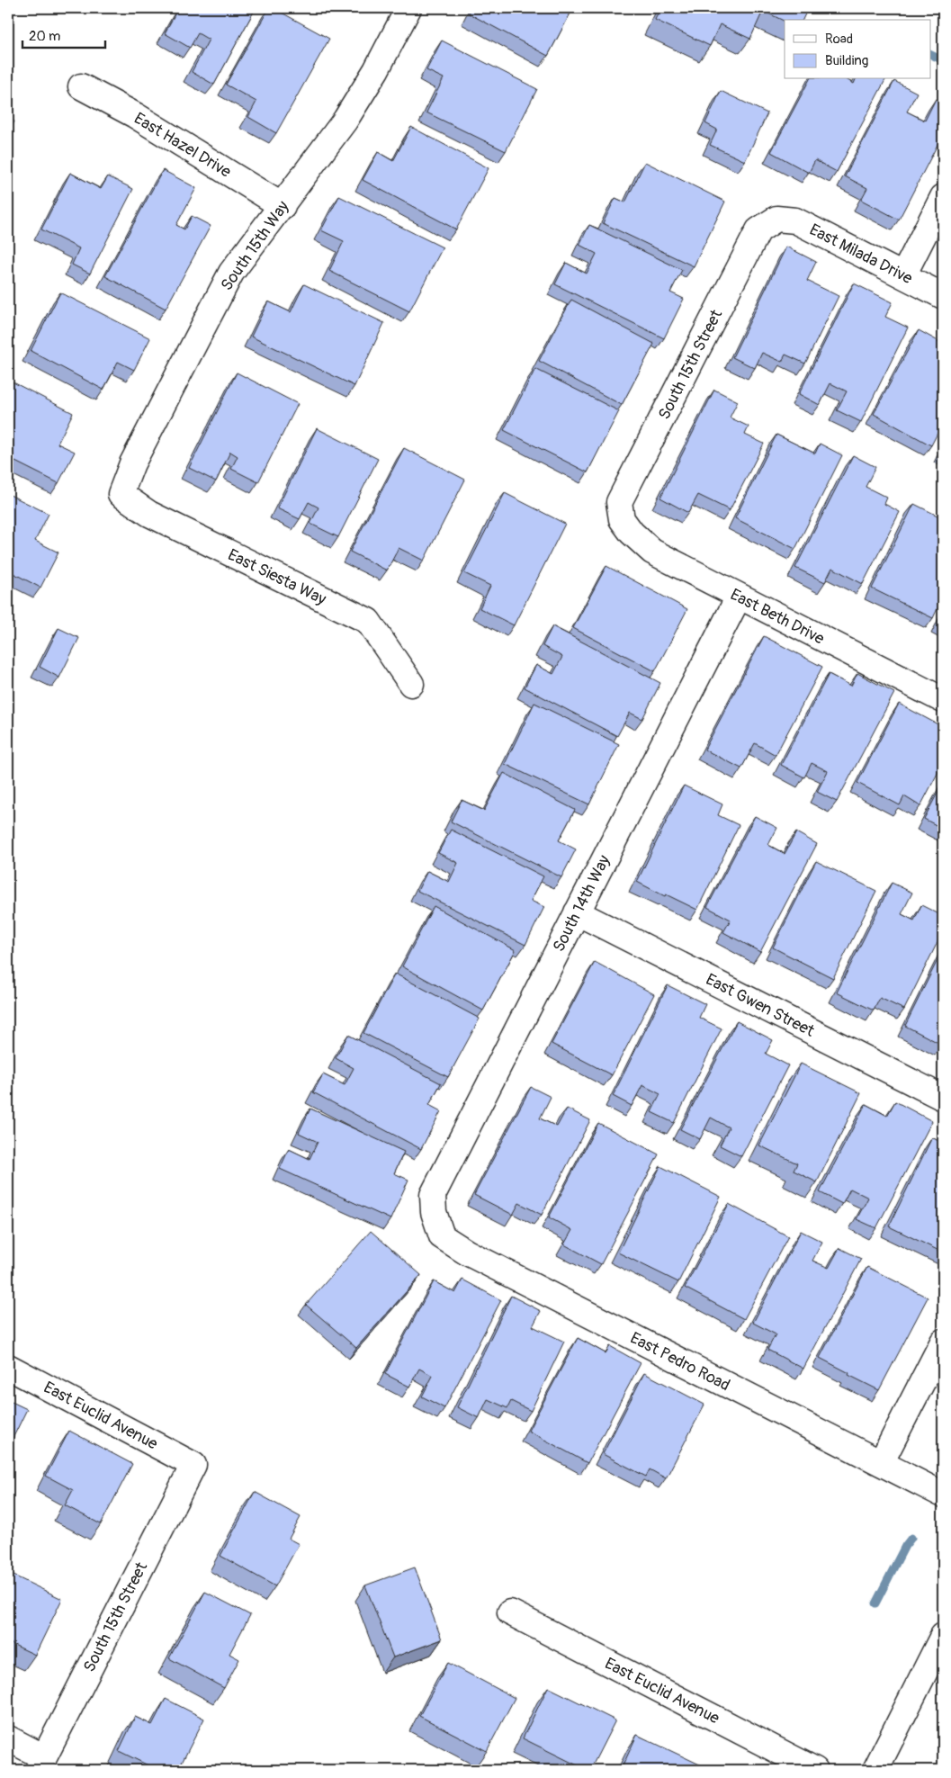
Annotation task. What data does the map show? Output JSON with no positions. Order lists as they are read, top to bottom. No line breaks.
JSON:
{"streets":{"street":["East Hazel Drive","South 15th Way","East Milada Drive","South 15th Street","East Siesta Way","East Beth Drive","South 14th Way","East Gwen Street","East Pedro Road","East Euclid Avenue"]},"crossings":[["East Hazel Drive","South 15th Way"],["South 15th Way","East Siesta Way"],["East Milada Drive","South 15th Street"],["South 15th Street","East Beth Drive"],["South 15th Street","East Euclid Avenue"],["East Beth Drive","South 14th Way"],["South 14th Way","East Gwen Street"],["South 14th Way","East Pedro Road"]],"legend":["Road","Building"],"scale_bar":"20 m"}
